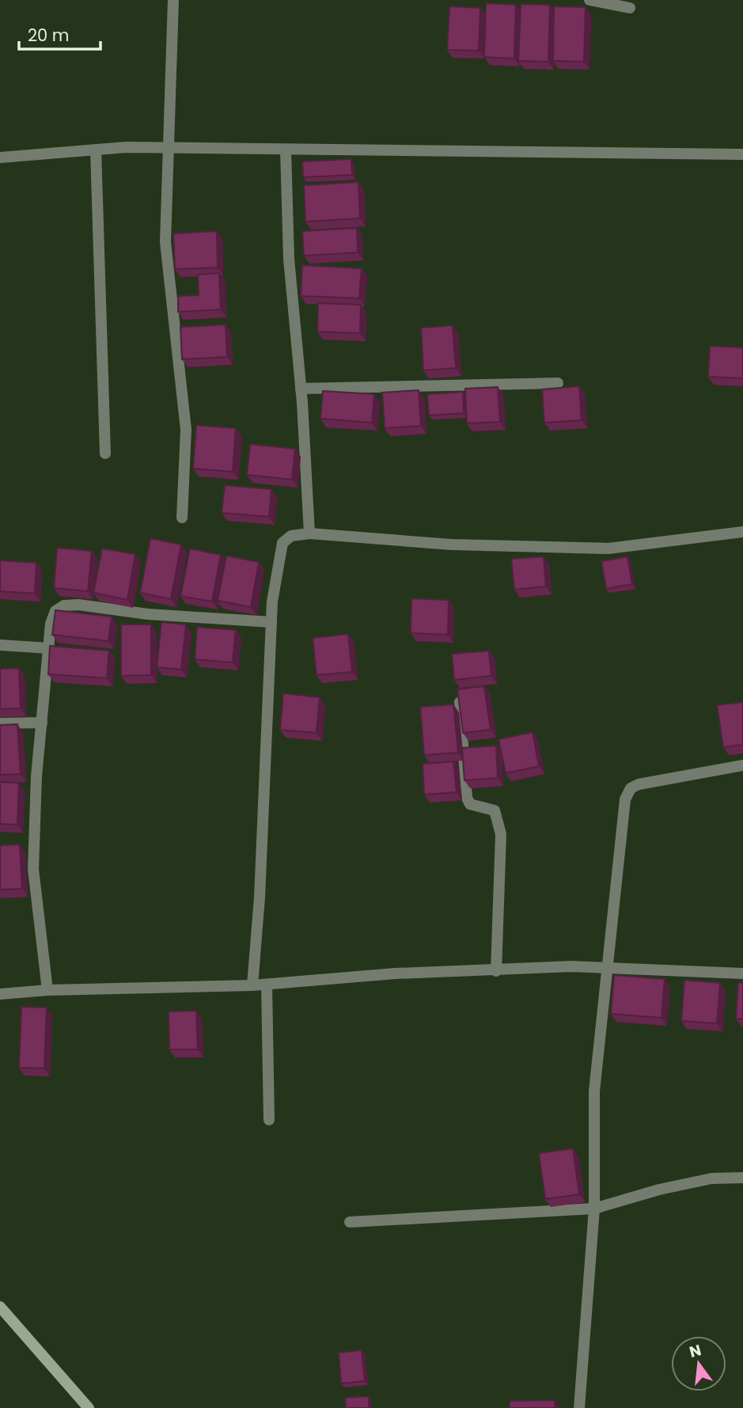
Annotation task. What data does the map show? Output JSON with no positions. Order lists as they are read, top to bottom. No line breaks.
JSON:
{"scale_bar":"20 m","north":"top"}
